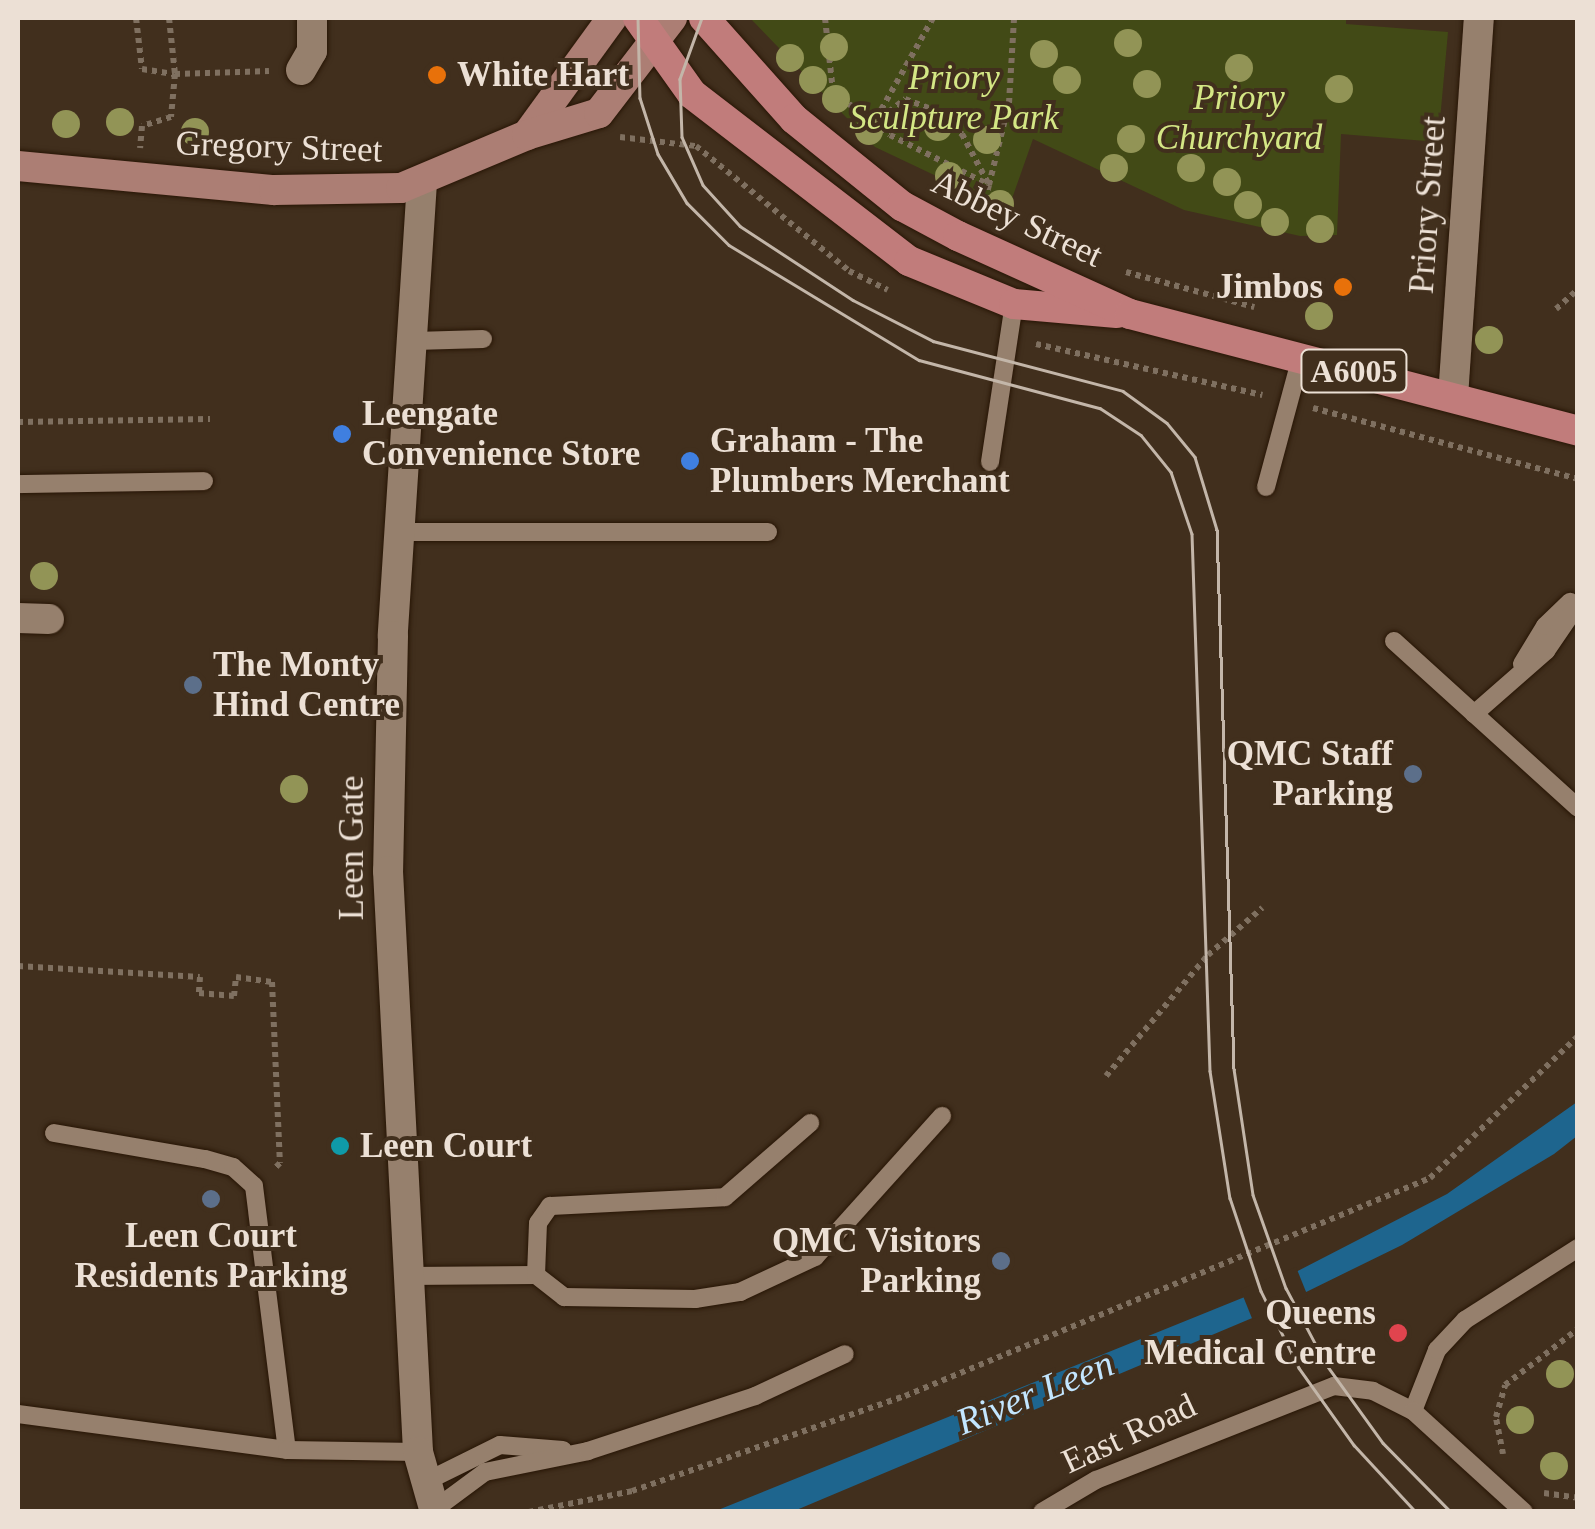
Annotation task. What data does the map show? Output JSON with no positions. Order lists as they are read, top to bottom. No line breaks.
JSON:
{"streets":{"main road":["Abbey Street","A6005"],"street":["Gregory Street","Priory Street","Leen Gate"],"lane":["East Road"]},"crossings":[["Gregory Street","Abbey Street"],["Gregory Street","Leen Gate"],["Priory Street","Abbey Street"]],"water":["River Leen"],"parks":["Priory Sculpture Park","Priory Churchyard"],"places":["White Hart","Jimbos","Leengate Convenience Store","Graham - The Plumbers Merchant","The Monty Hind Centre","QMC Staff Parking","Leen Court","Leen Court Residents Parking","QMC Visitors Parking","Queens Medical Centre"]}
